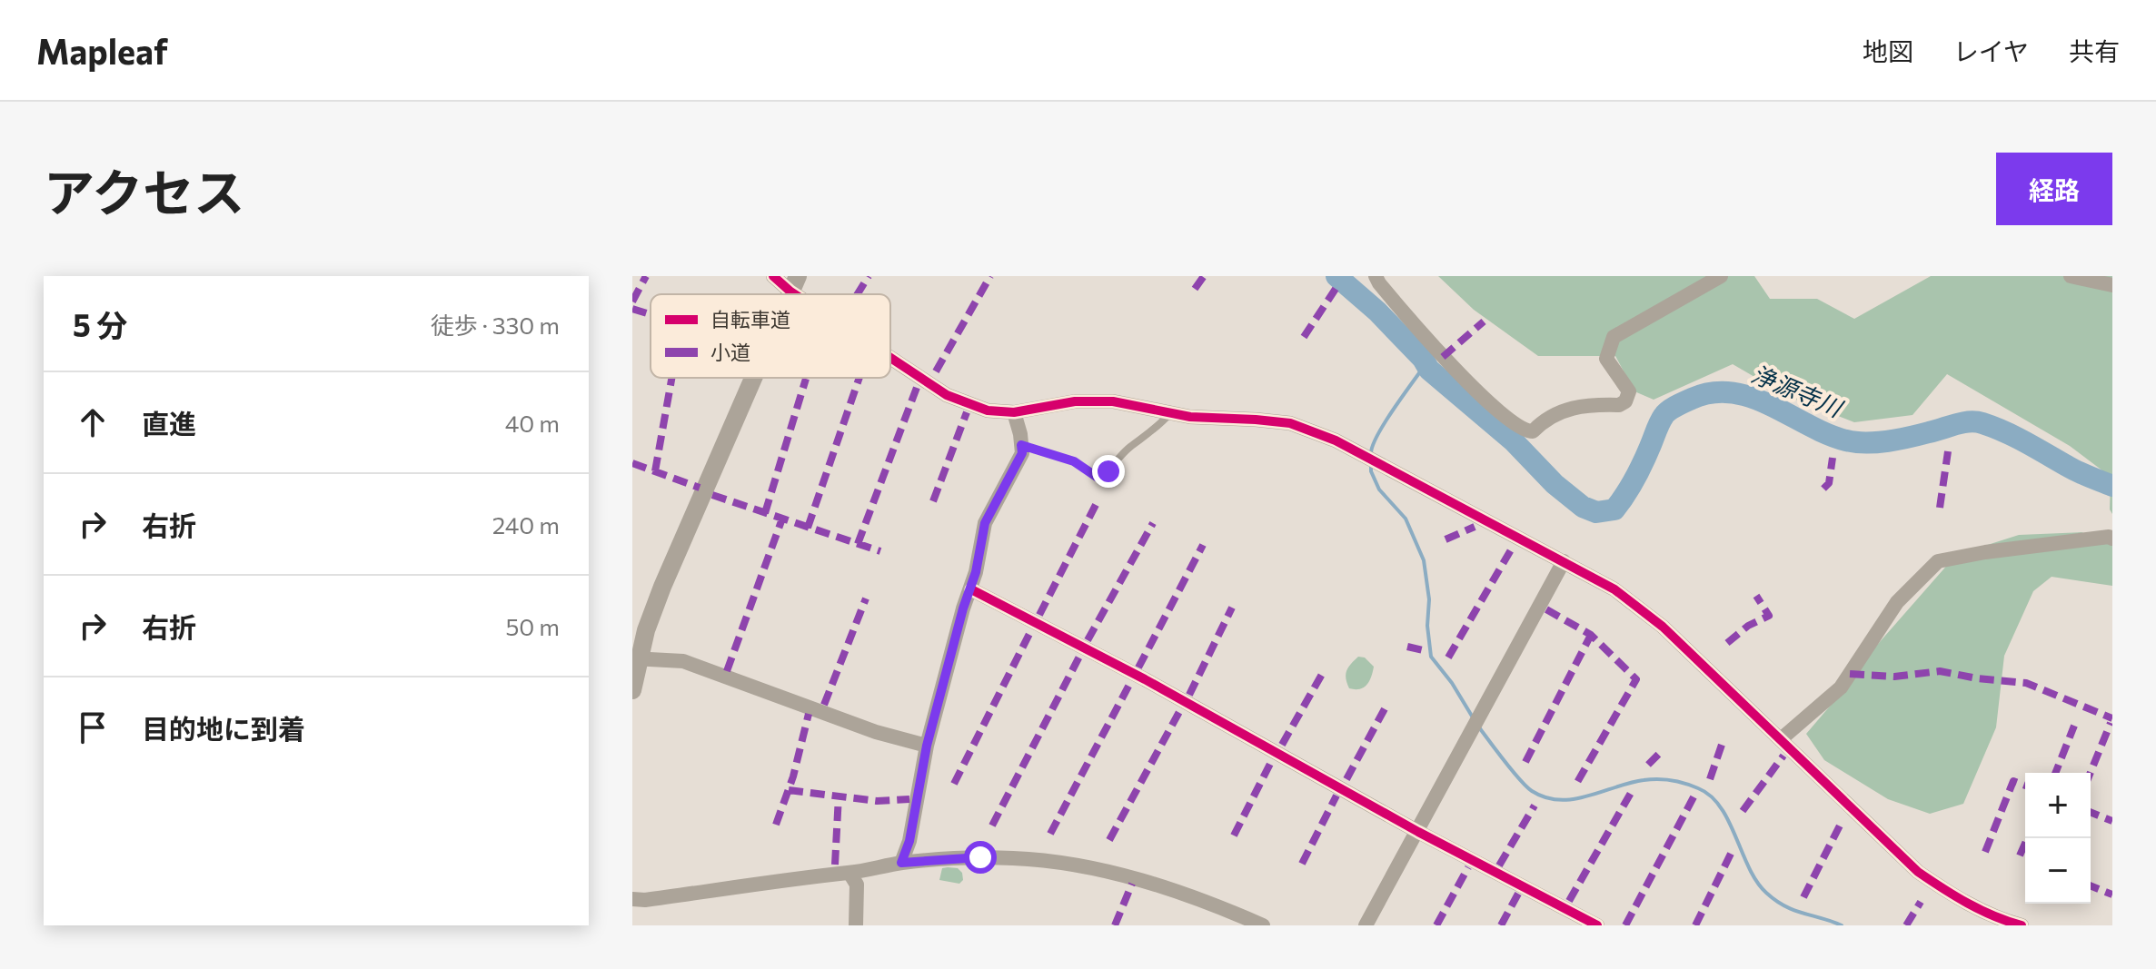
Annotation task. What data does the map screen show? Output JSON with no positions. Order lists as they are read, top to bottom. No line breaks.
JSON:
{"water":["浄源寺川"],"legend":["自転車道","小道"],"page":{"header":"Mapleaf","nav":["地図","レイヤ","共有"],"title":"アクセス","buttons":"経路","heading":["5 分","徒歩 · 330 m"],"list":[["直進","40 m"],["右折","240 m"],["右折","50 m"],"目的地に到着"],"map_buttons":["+","−"]}}
